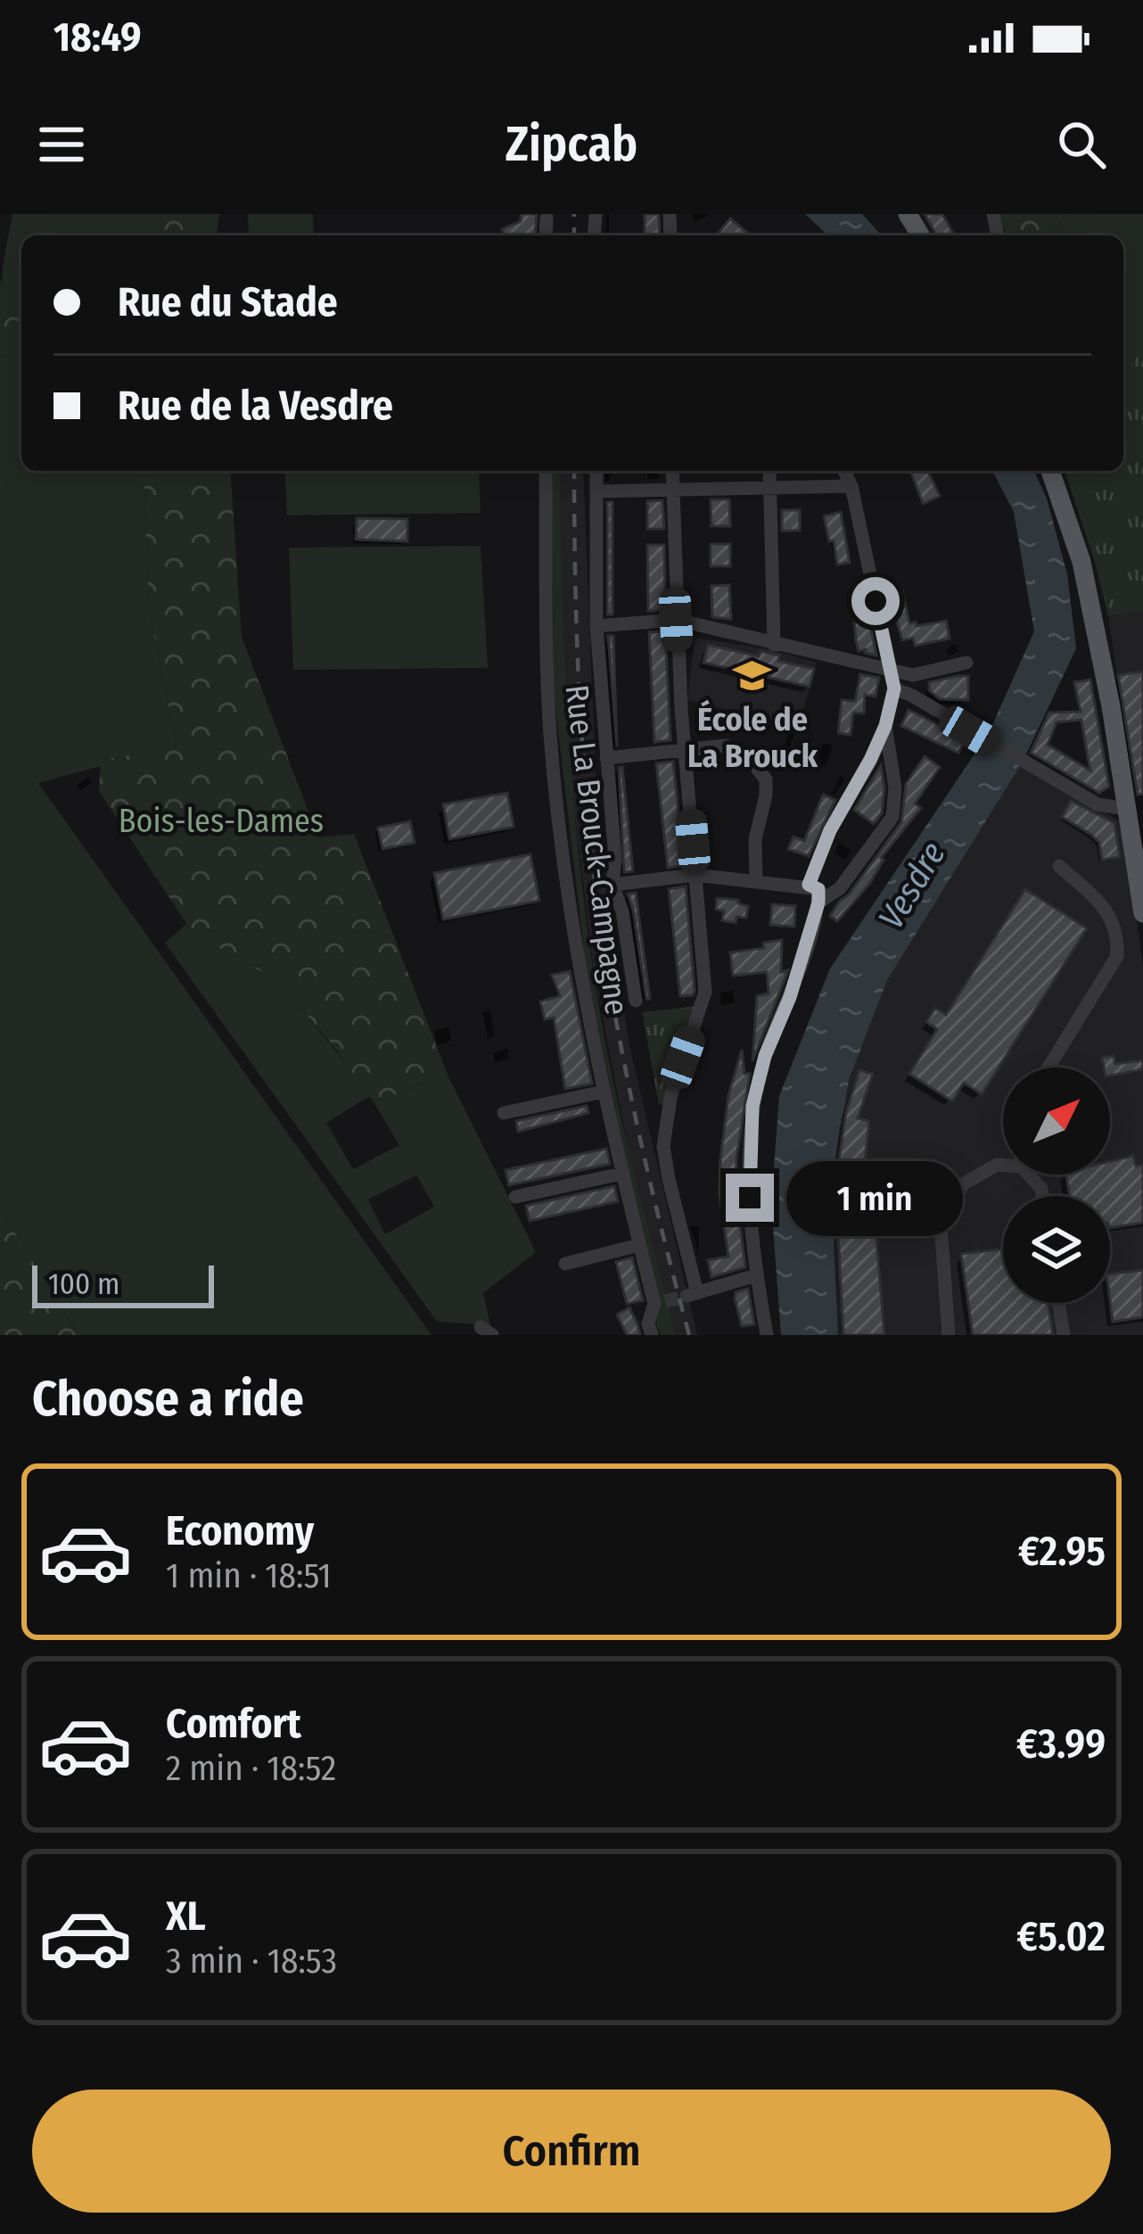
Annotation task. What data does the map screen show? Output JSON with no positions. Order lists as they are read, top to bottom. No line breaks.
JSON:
{"streets":{"street":["Rue La Brouck-Campagne"]},"water":["Vesdre"],"parks":["Bois-les-Dames"],"places":{"school or university":["École de La Brouck"]},"scale_bar":"100 m","north":"top right","page":{"status":"18:49","header":"Zipcab","banner":["Rue du Stade","Rue de la Vesdre"],"bubble":"1 min","scale":"100 m","heading":"Choose a ride","list":[{"name":"Economy","note":"1 min · 18:51","value":"€2.95"},{"name":"Comfort","note":"2 min · 18:52","value":"€3.99"},{"name":"XL","note":"3 min · 18:53","value":"€5.02"}],"buttons":"Confirm"}}
